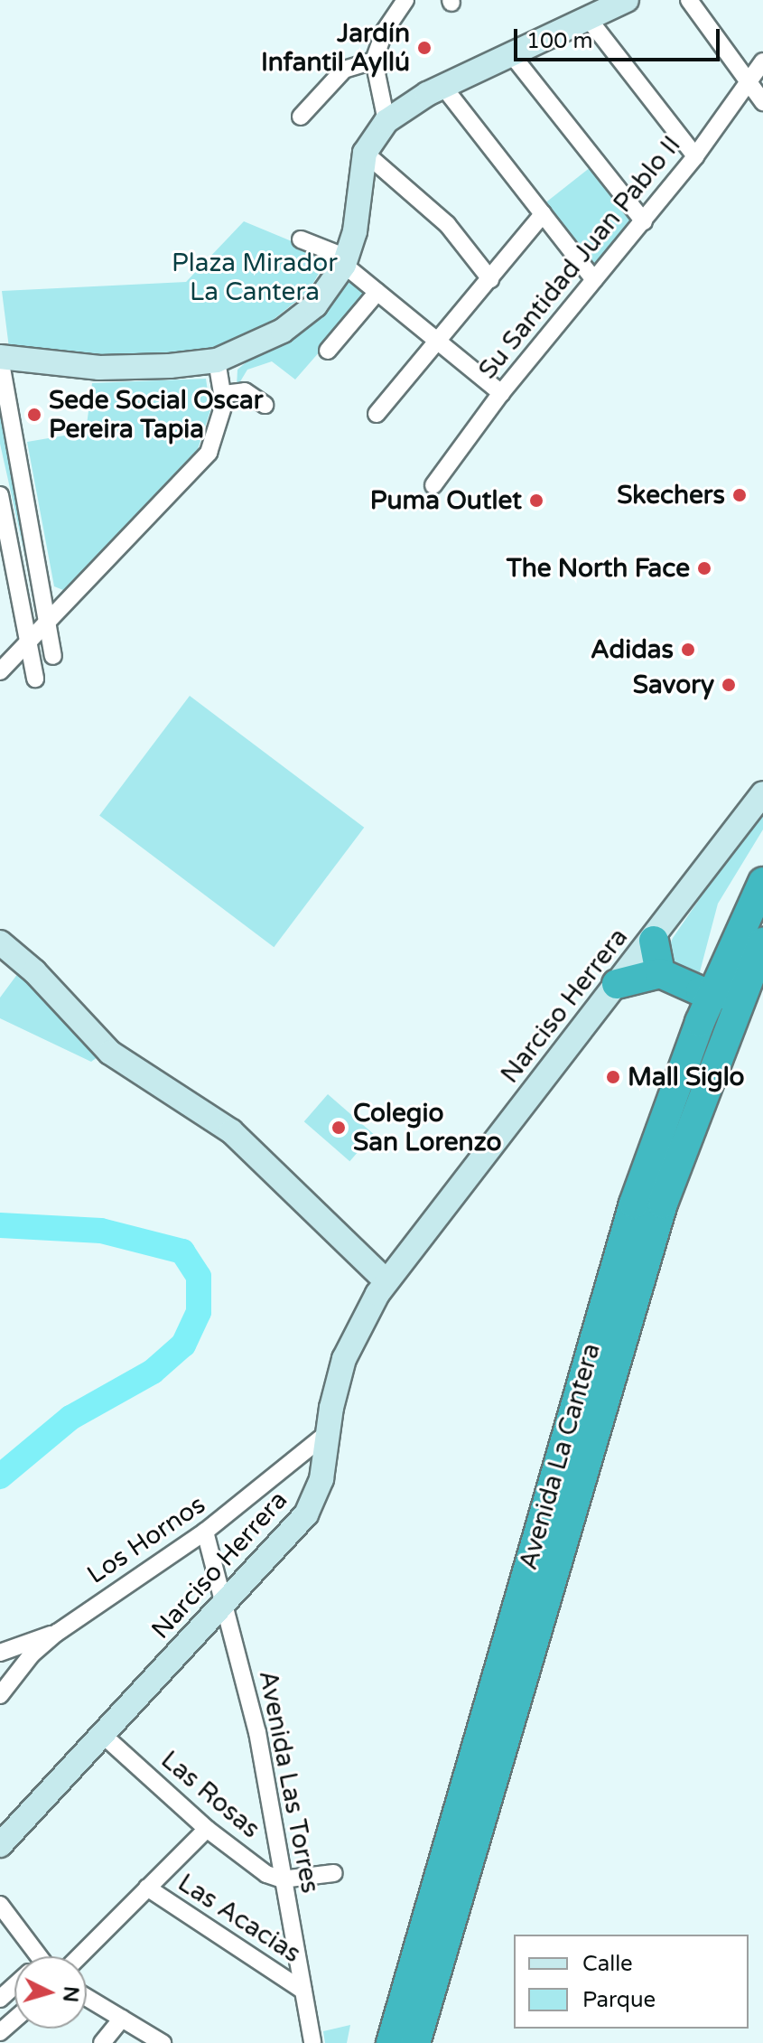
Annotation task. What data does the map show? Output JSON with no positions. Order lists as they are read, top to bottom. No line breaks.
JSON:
{"streets":{"highway":["Avenida La Cantera"],"street":["Su Santidad Juan Pablo II","Narciso Herrera","Los Hornos","Avenida Las Torres","Las Rosas","Las Acacias"]},"crossings":[["Narciso Herrera","Los Hornos"],["Narciso Herrera","Avenida Las Torres"],["Narciso Herrera","Las Rosas"],["Los Hornos","Avenida Las Torres"],["Avenida Las Torres","Las Rosas"],["Avenida Las Torres","Las Acacias"]],"parks":["Plaza Mirador La Cantera"],"places":["Jardín Infantil Ayllú","Sede Social Oscar Pereira Tapia","Skechers","Puma Outlet","The North Face","Adidas","Savory","Mall Siglo","Colegio San Lorenzo"],"legend":["Calle","Parque"],"scale_bar":"100 m","north":"right"}
